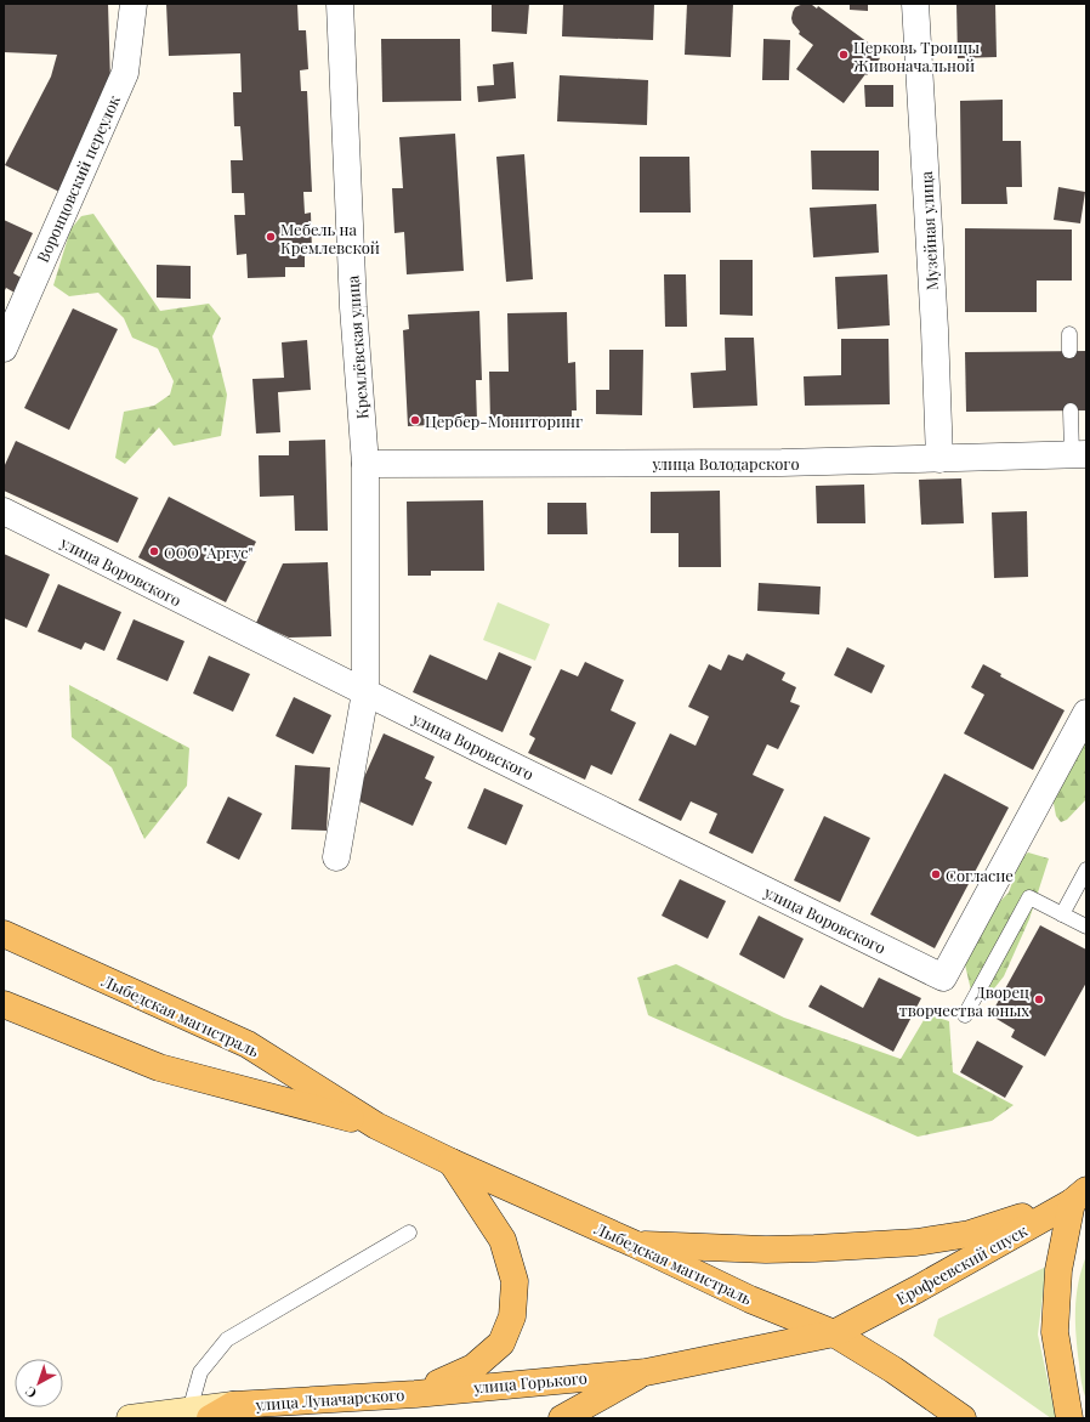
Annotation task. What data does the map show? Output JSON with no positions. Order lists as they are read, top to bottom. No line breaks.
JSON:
{"streets":{"main road":["Лыбедская магистраль","Ерофеевский спуск","улица Горького","улица Луначарского"],"street":["Воронцовский переулок","Музейная улица","Кремлёвская улица","улица Володарского","улица Воровского"]},"crossings":[["Музейная улица","улица Володарского"],["Кремлёвская улица","улица Володарского"],["Кремлёвская улица","улица Воровского"],["Лыбедская магистраль","Ерофеевский спуск"],["Лыбедская магистраль","улица Горького"],["Ерофеевский спуск","улица Горького"],["улица Горького","улица Луначарского"]],"places":["Церковь Троицы Живоначальной","Мебель на Кремлевской","Цербер-Мониторинг","ООО \"Аргус\"","Согласие","Дворец творчества юных"],"north":"bottom left"}
